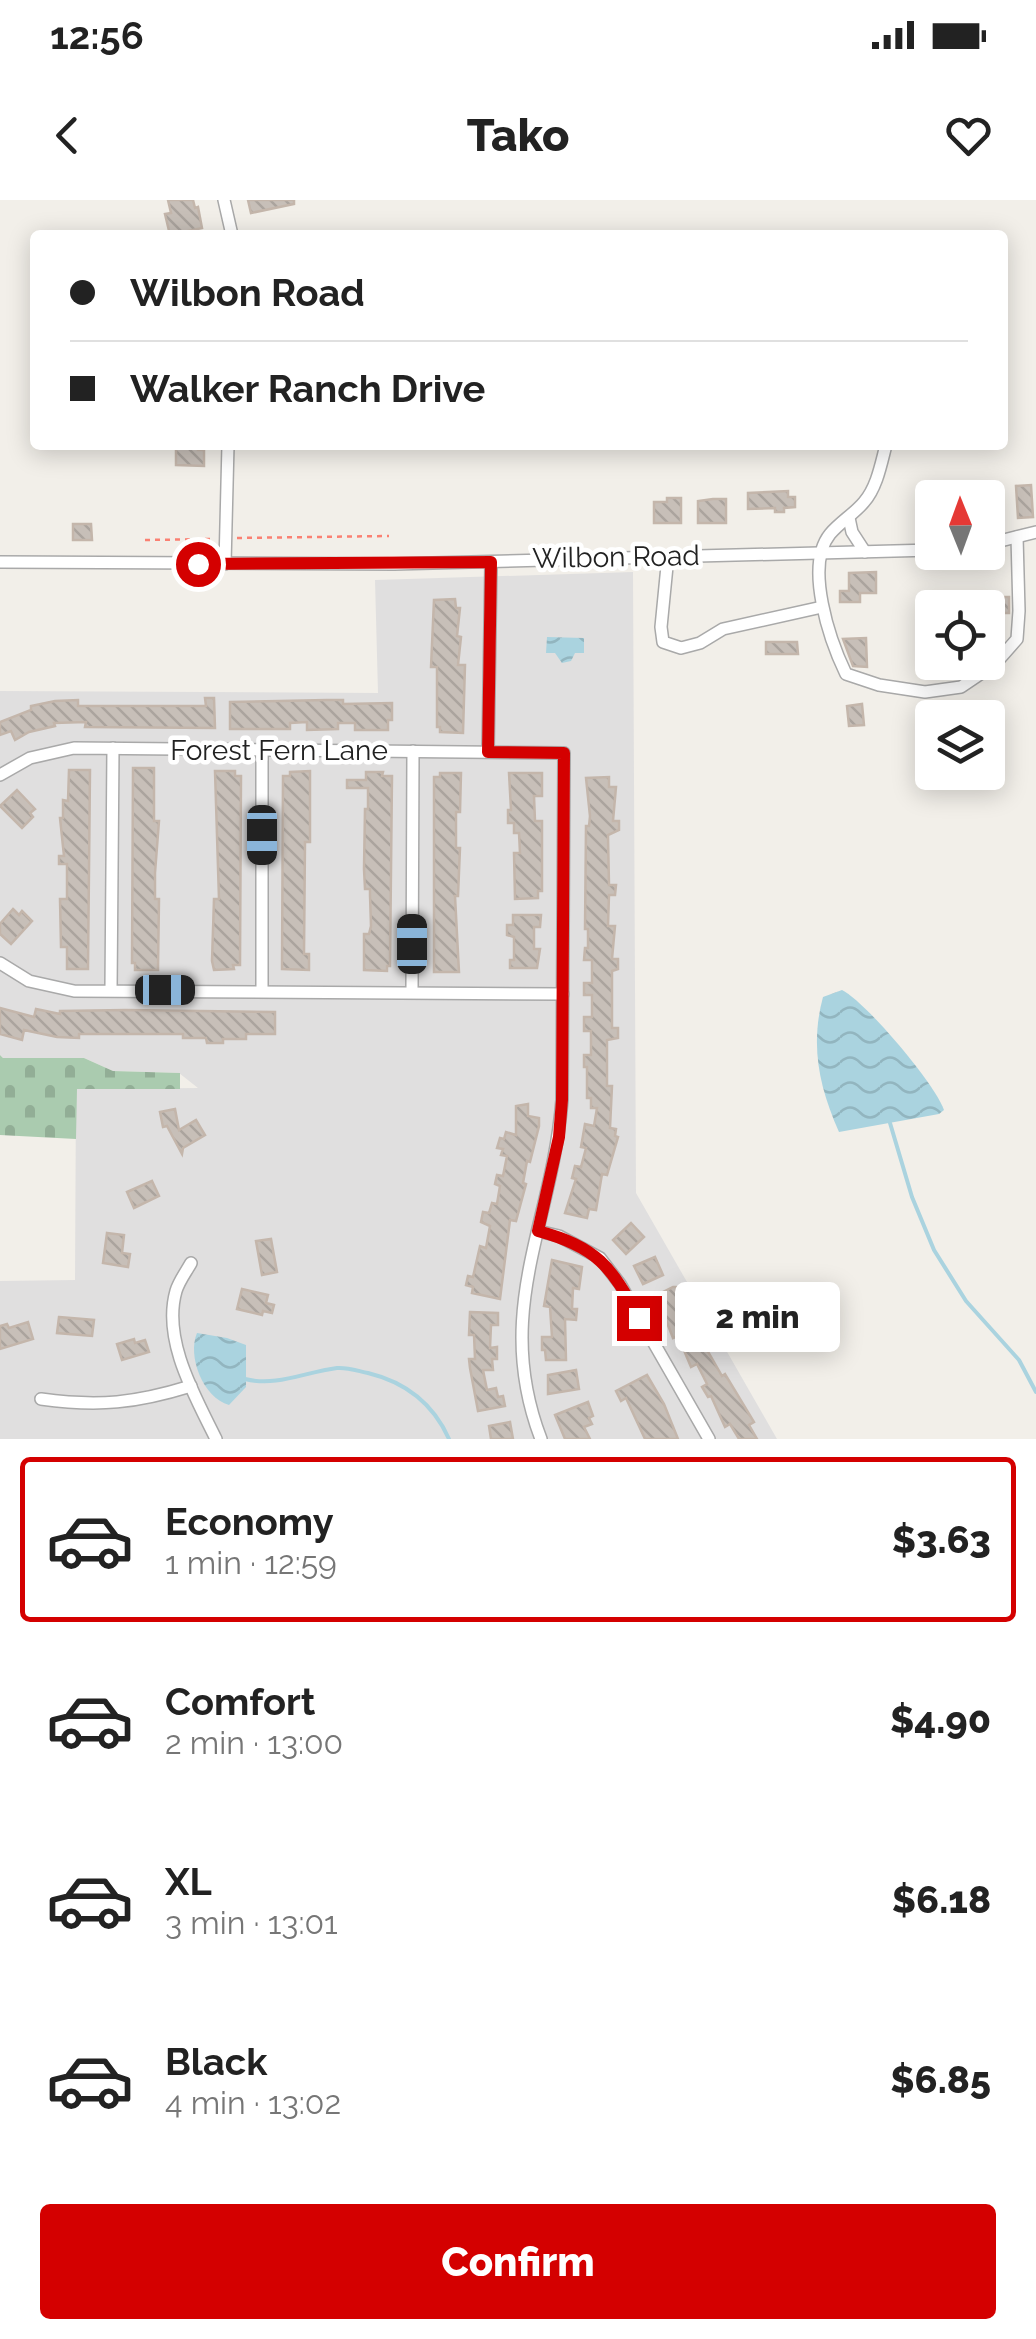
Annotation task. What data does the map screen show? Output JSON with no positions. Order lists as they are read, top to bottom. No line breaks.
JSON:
{"streets":{"street":["Wilbon Road","Forest Fern Lane"]},"north":"top","page":{"status":"12:56","header":"Tako","banner":["Wilbon Road","Walker Ranch Drive"],"bubble":"2 min","list":[{"name":"Economy","note":"1 min · 12:59","value":"$3.63"},{"name":"Comfort","note":"2 min · 13:00","value":"$4.90"},{"name":"XL","note":"3 min · 13:01","value":"$6.18"},{"name":"Black","note":"4 min · 13:02","value":"$6.85"}],"buttons":"Confirm"}}
